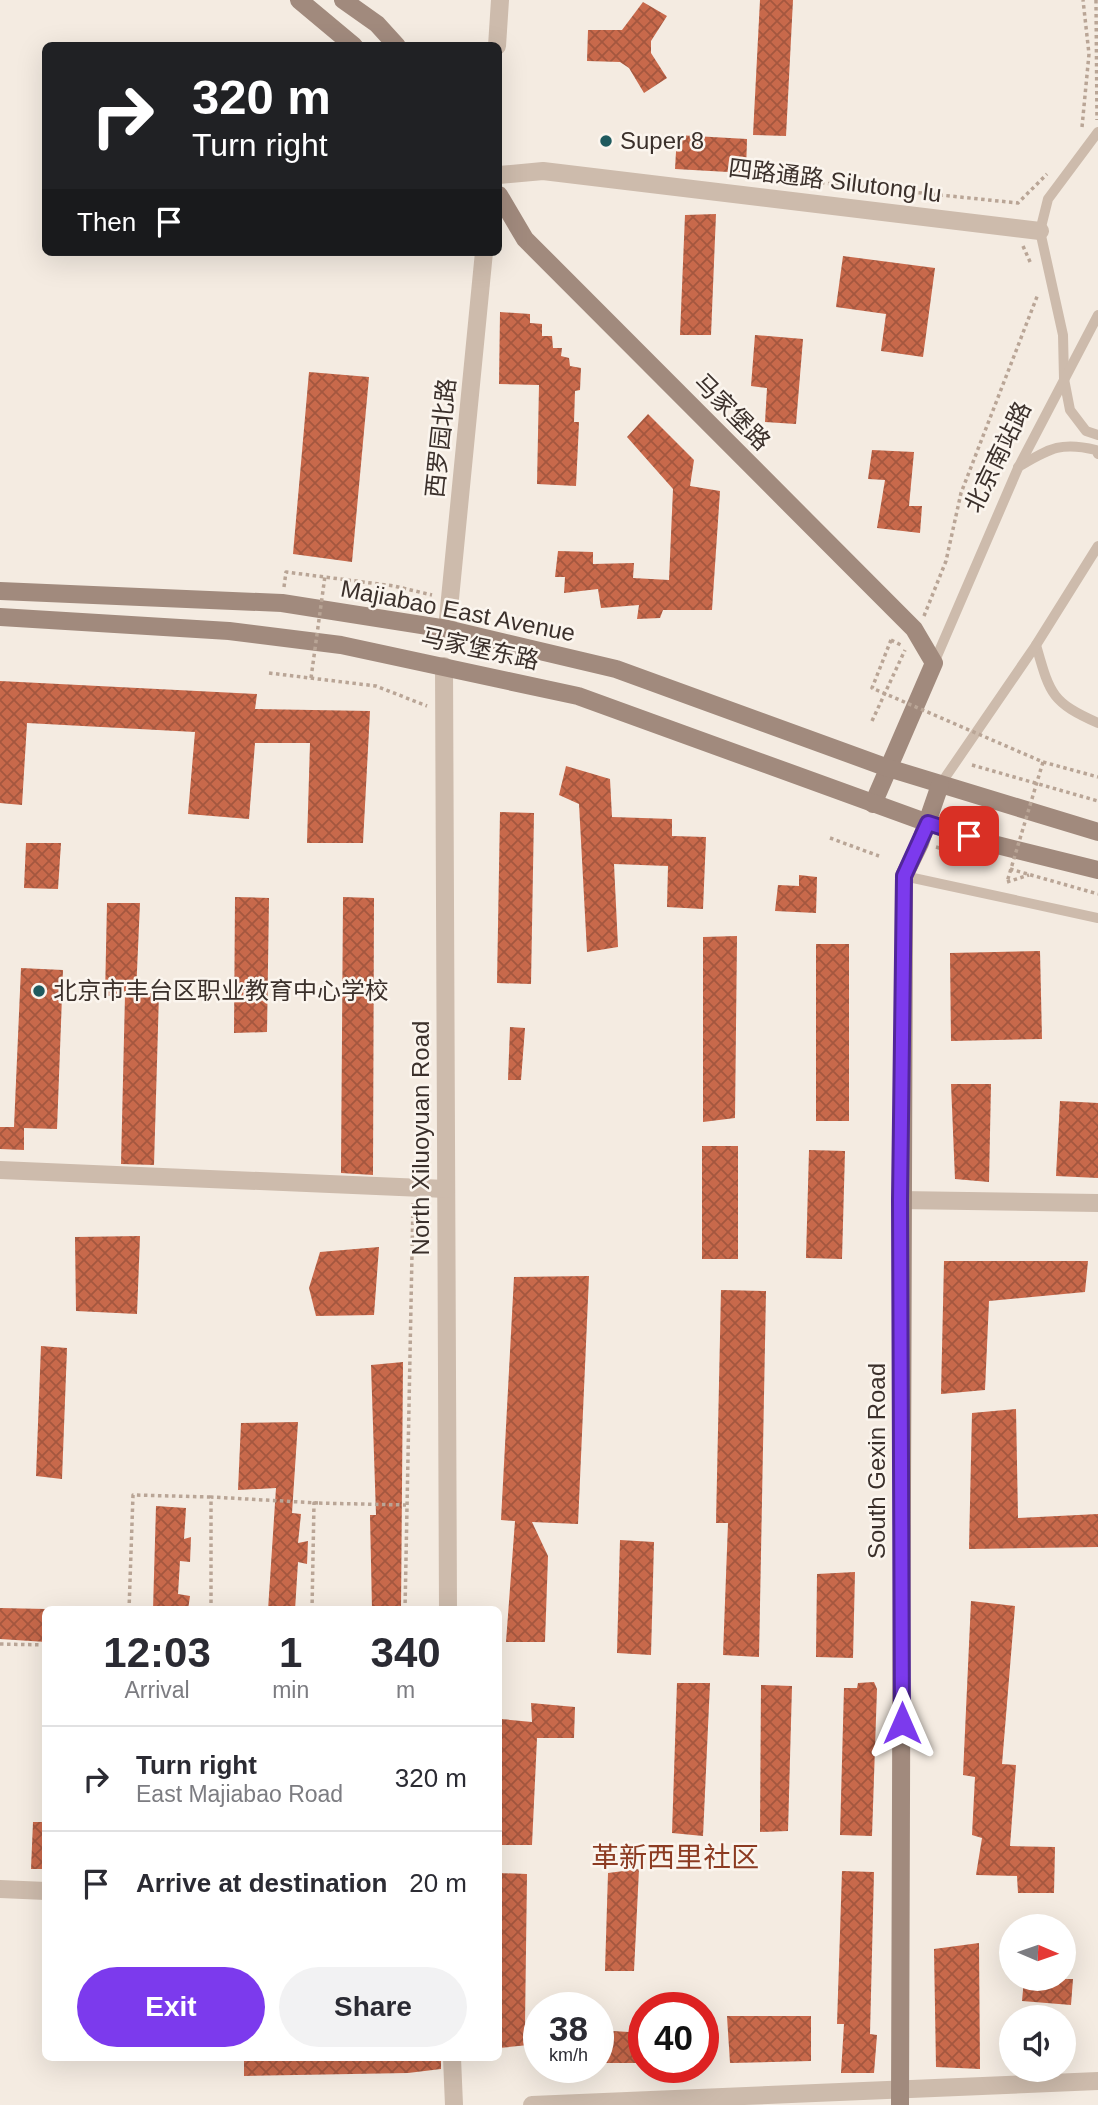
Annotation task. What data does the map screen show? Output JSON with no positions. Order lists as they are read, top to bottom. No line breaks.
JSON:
{"streets":{"main road":["马家堡路","北京南站路","Majiabao East Avenue","马家堡东路","South Gexin Road"],"street":["四路通路 Silutong lu","西罗园北路","North Xiluoyuan Road"]},"crossings":[["四路通路 Silutong lu","北京南站路"],["马家堡路","北京南站路"],["西罗园北路","Majiabao East Avenue"],["北京南站路","Majiabao East Avenue"],["北京南站路","马家堡东路"],["马家堡东路","North Xiluoyuan Road"],["马家堡东路","South Gexin Road"]],"districts":["革新西里社区"],"places":["Super 8","北京市丰台区职业教育中心学校"],"north":"right","page":{"turn":["320 m","Turn right"],"then":"Then","eta":["12:03","Arrival","1","min","340","m"],"list":[{"name":"Turn right","note":"East Majiabao Road","value":"320 m"},{"name":"Arrive at destination","value":"20 m"}],"buttons":["Exit","Share"],"speed":"38 km/h","limit":"40"}}
